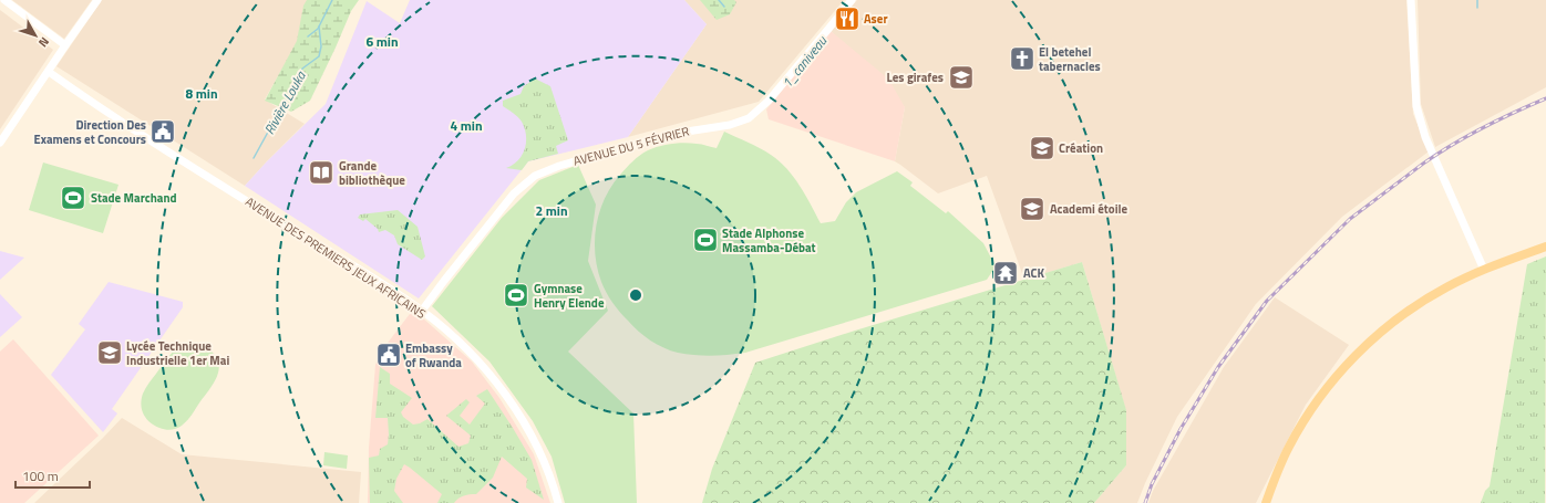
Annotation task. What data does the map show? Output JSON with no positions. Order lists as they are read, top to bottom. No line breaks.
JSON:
{"streets":{"street":["AVENUE DU 5 FÉVRIER","AVENUE DES PREMIERS JEUX AFRICAINS"]},"crossings":[["AVENUE DU 5 FÉVRIER","AVENUE DES PREMIERS JEUX AFRICAINS"]],"water":["1_caniveau","Rivière Louka"],"places":{"restaurant":["Aser"],"church":["El betehel tabernacles"],"school or university":["Les girafes","Création","Academi étoile","Lycée Technique Industrielle 1er Mai"],"public building":["Direction Des Examens et Concours","Embassy of Rwanda"],"library":["Grande bibliothèque"],"sports":["Stade Marchand","Stade Alphonse Massamba-Débat","Gymnase Henry Elende"],"temple":["ACK"]},"scale_bar":"100 m","north":"bottom right","rings":["6 min","8 min","4 min","2 min"]}
